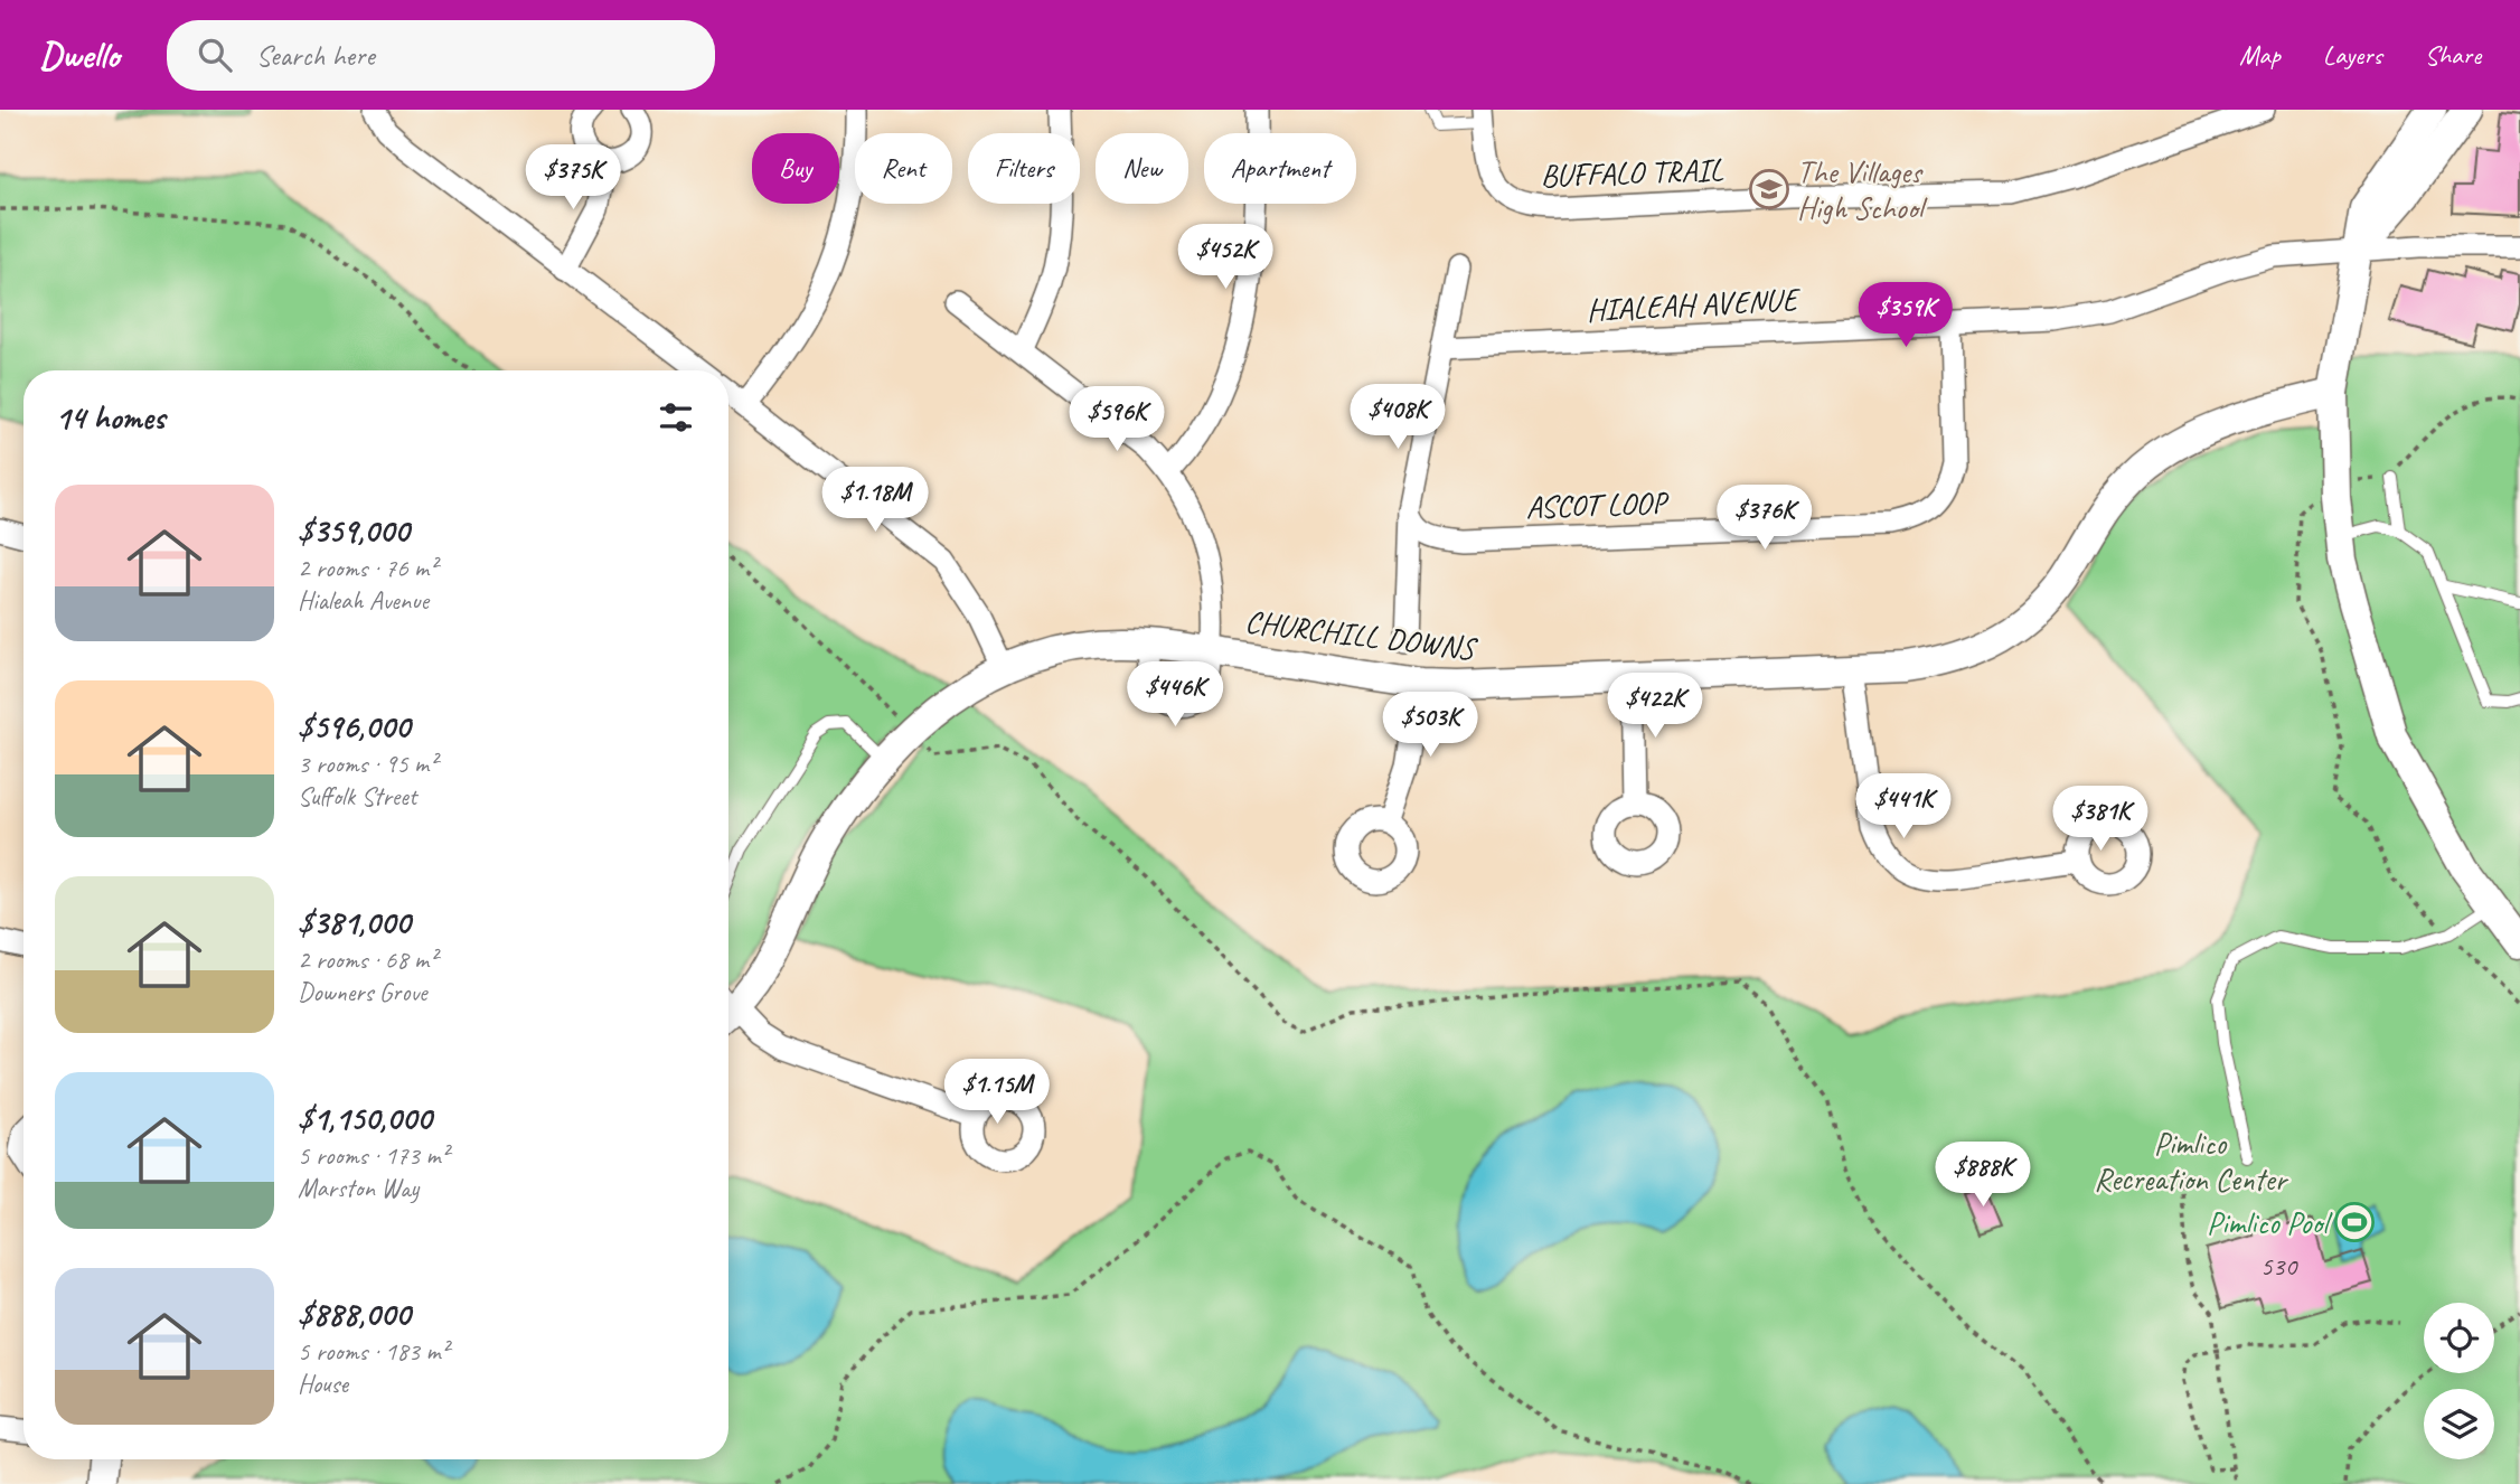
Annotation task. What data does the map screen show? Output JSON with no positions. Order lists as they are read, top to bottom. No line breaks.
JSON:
{"streets":{"street":["BUFFALO TRAIL","HIALEAH AVENUE","ASCOT LOOP","CHURCHILL DOWNS"]},"crossings":[["HIALEAH AVENUE","ASCOT LOOP"]],"parks":["Pimlico Recreation Center"],"places":{"school or university":["The Villages High School"],"sports":["Pimlico Pool"]},"house_numbers":["530"],"page":{"header":"Dwello","search":"Search here","nav":["Map","Layers","Share"],"chip":["Buy","Rent","Filters","New","Apartment"],"price":["$375K","$452K","$359K","$408K","$596K","$1.18M","$376K","$446K","$422K","$503K","$441K","$381K","$1.15M","$888K"],"heading":"14 homes","list":[{"name":"$359,000","note":"2 rooms · 76 m² · Hialeah Avenue"},{"name":"$596,000","note":"3 rooms · 95 m² · Suffolk Street"},{"name":"$381,000","note":"2 rooms · 68 m² · Downers Grove"},{"name":"$1,150,000","note":"5 rooms · 173 m² · Marston Way"},{"name":"$888,000","note":"5 rooms · 183 m² · House"}]}}
